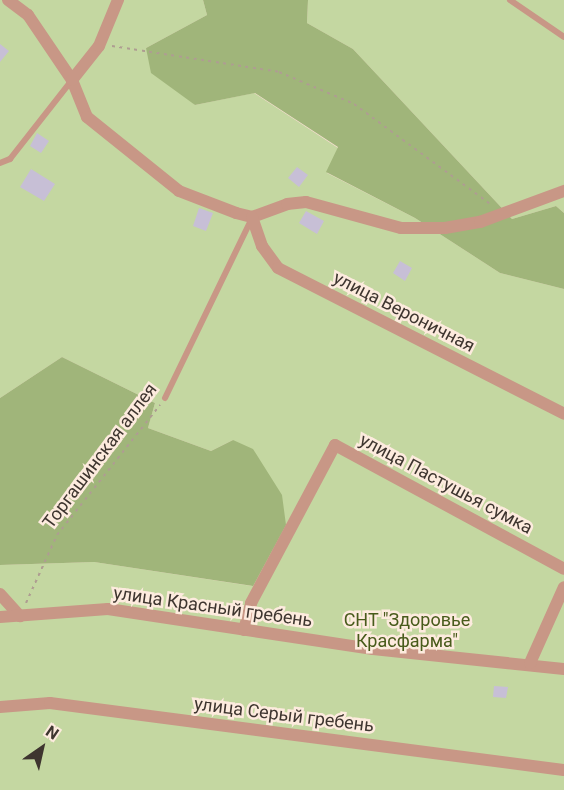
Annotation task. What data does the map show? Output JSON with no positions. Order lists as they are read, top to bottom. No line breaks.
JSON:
{"streets":{"street":["улица Вероничная","улица Пастушья сумка","улица Красный гребень","улица Серый гребень"],"lane":["Торгашинская аллея"]},"crossings":[["улица Вероничная","Торгашинская аллея"],["Торгашинская аллея","улица Красный гребень"],["улица Пастушья сумка","улица Красный гребень"]],"parks":["СНТ \"Здоровье Красфарма\""],"north":"top right"}
